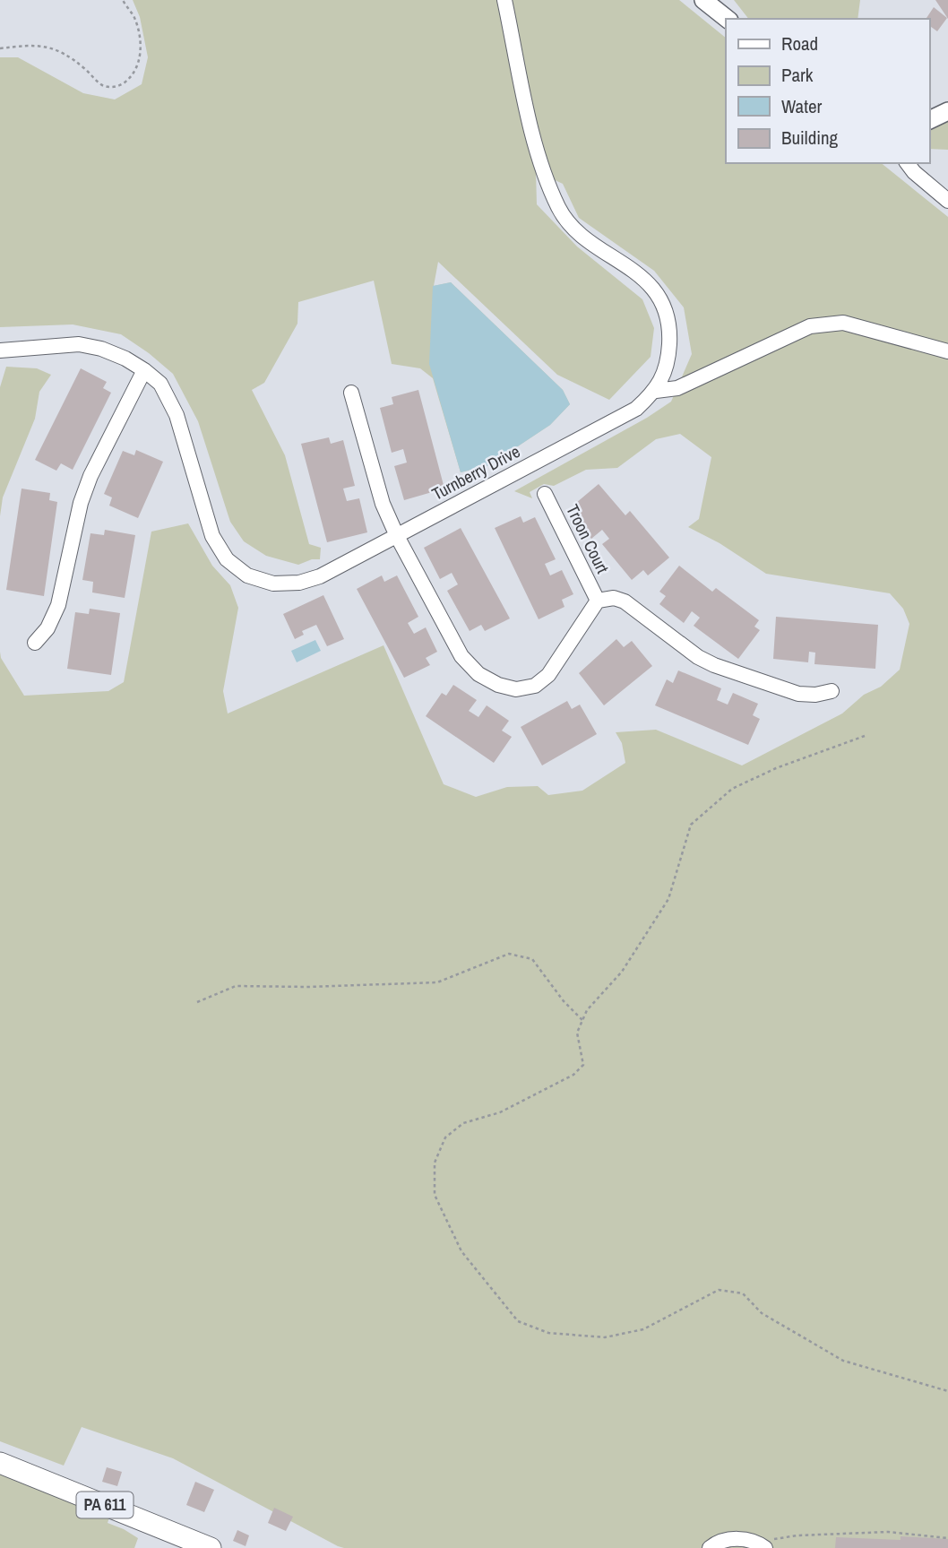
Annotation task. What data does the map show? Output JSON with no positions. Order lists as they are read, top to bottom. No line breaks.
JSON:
{"streets":{"highway":["PA 611"],"street":["Turnberry Drive","Troon Court"]},"legend":["Road","Park","Water","Building"]}
